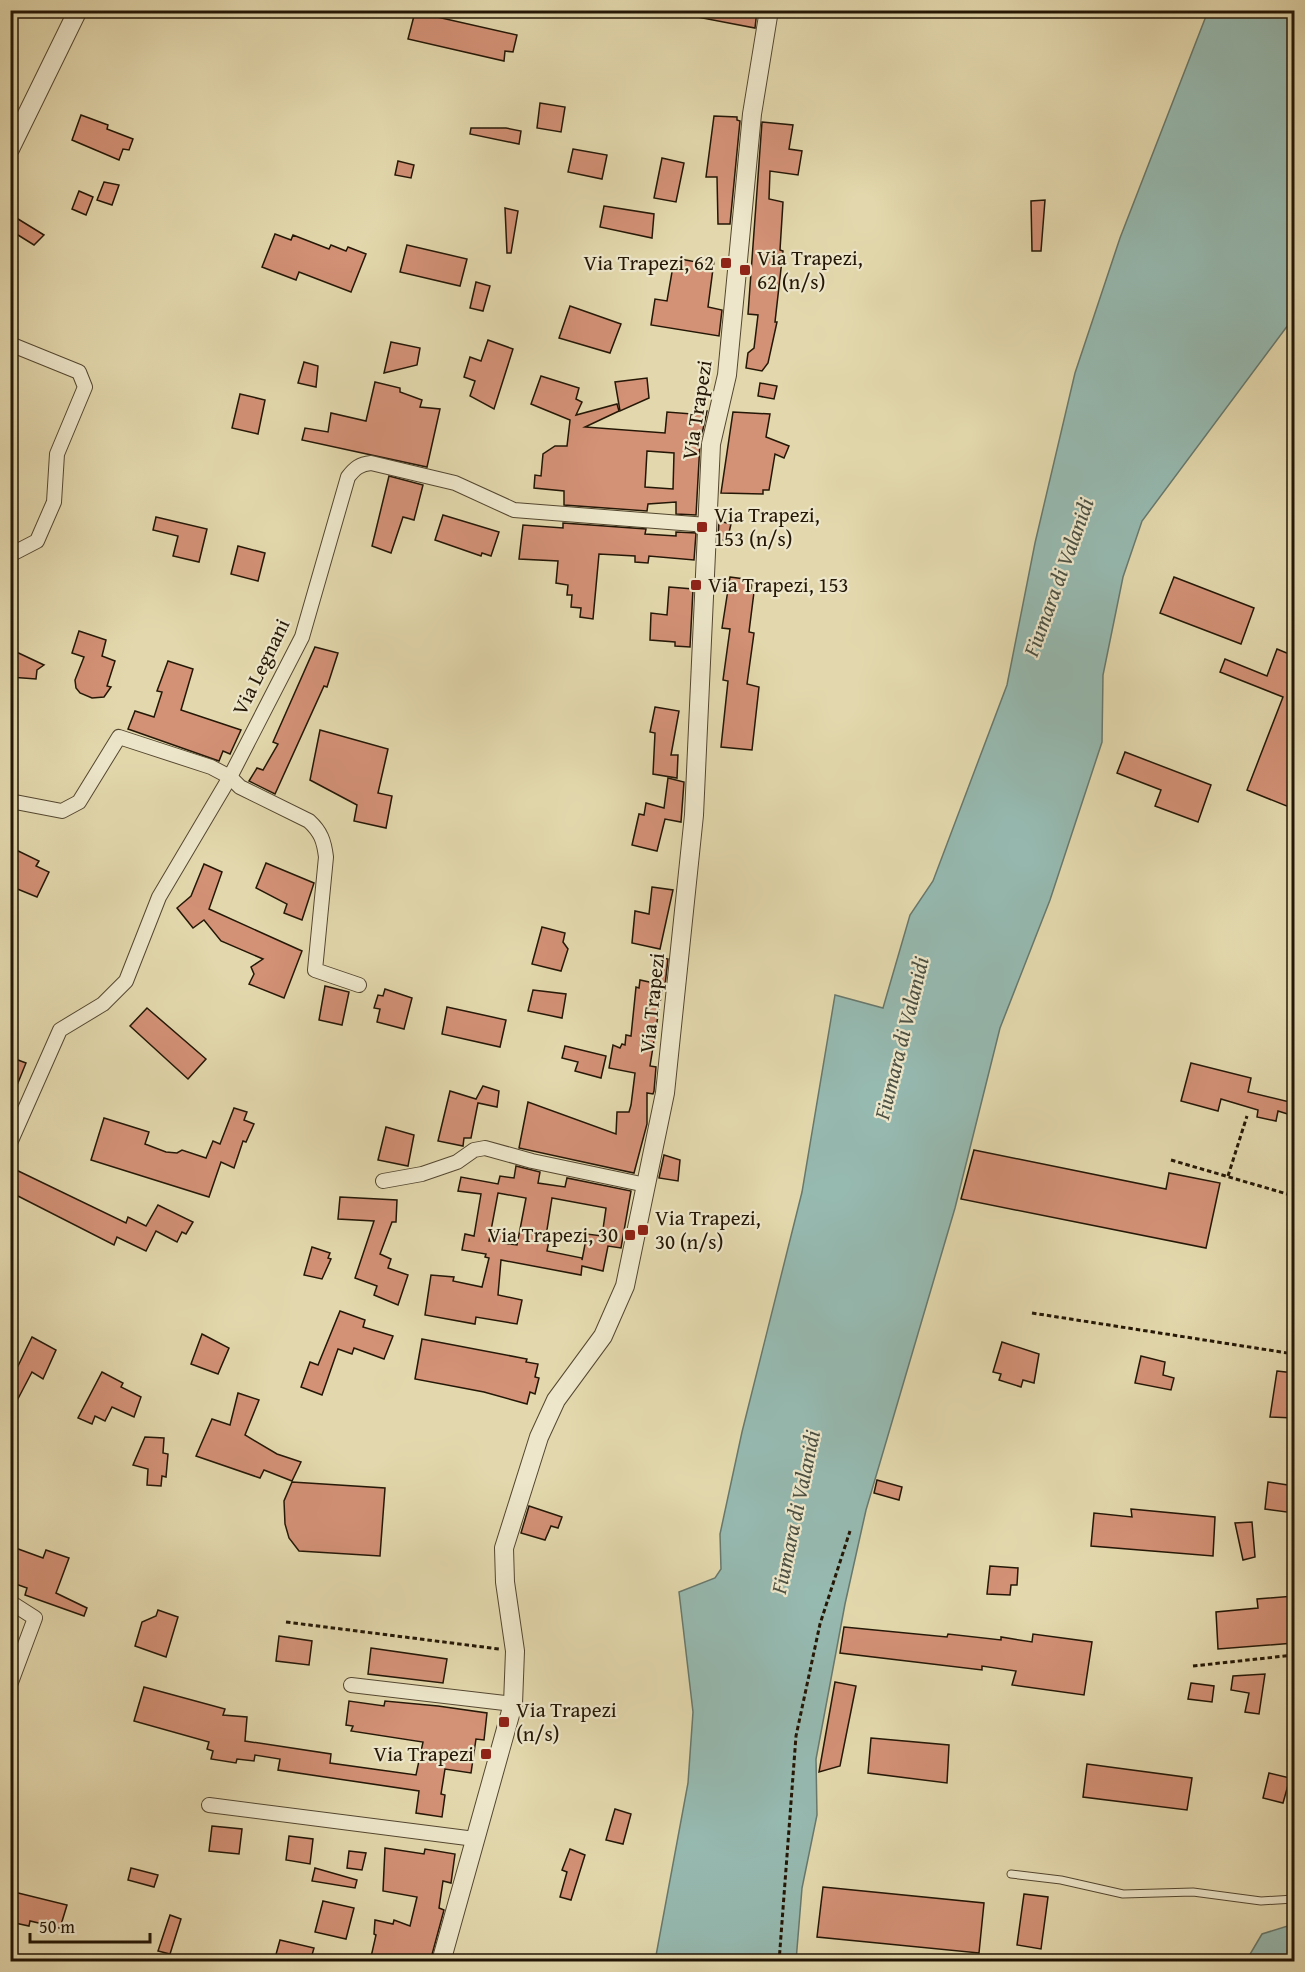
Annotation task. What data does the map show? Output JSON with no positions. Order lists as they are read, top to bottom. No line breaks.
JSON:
{"streets":{"street":["Via Trapezi","Via Legnani"]},"crossings":[["Via Trapezi","Via Legnani"]],"water":["Fiumara di Valanidi"],"places":{"transit":["Via Trapezi, 62","Via Trapezi, 62 (n/s)","Via Trapezi, 153 (n/s)","Via Trapezi, 153","Via Trapezi, 30 (n/s)","Via Trapezi, 30","Via Trapezi (n/s)","Via Trapezi"]},"scale_bar":"50 m"}
